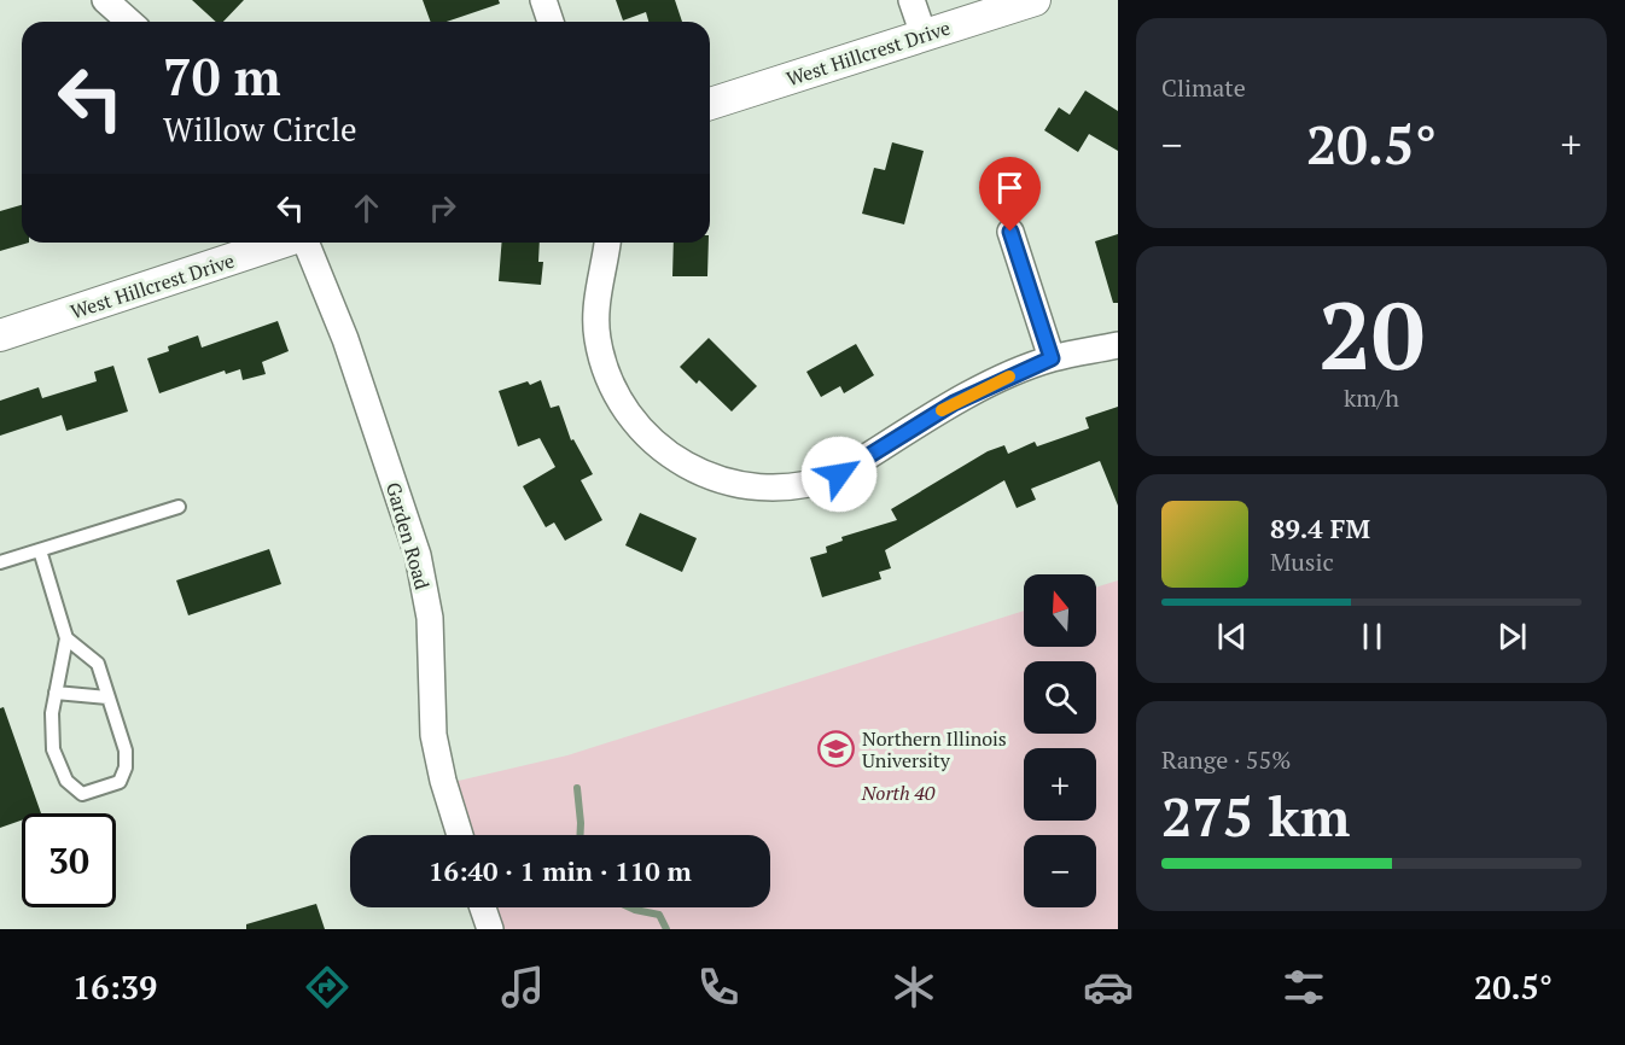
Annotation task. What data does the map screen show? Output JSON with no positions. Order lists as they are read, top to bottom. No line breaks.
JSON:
{"streets":{"street":["West Hillcrest Drive","Garden Road"]},"parks":["North 40"],"places":{"school or university":["Northern Illinois University"]},"north":"top","page":{"tile":["Climate",["20","km/h"],["Range · 55%","275 km"]],"turn":["70 m","Willow Circle"],"heat":["−","20.5°","+"],"song":["89.4 FM","Music"],"map_buttons":["+","−"],"limit":"30","trip":"16:40 · 1 min · 110 m","tabs":["16:39","20.5°"]}}
